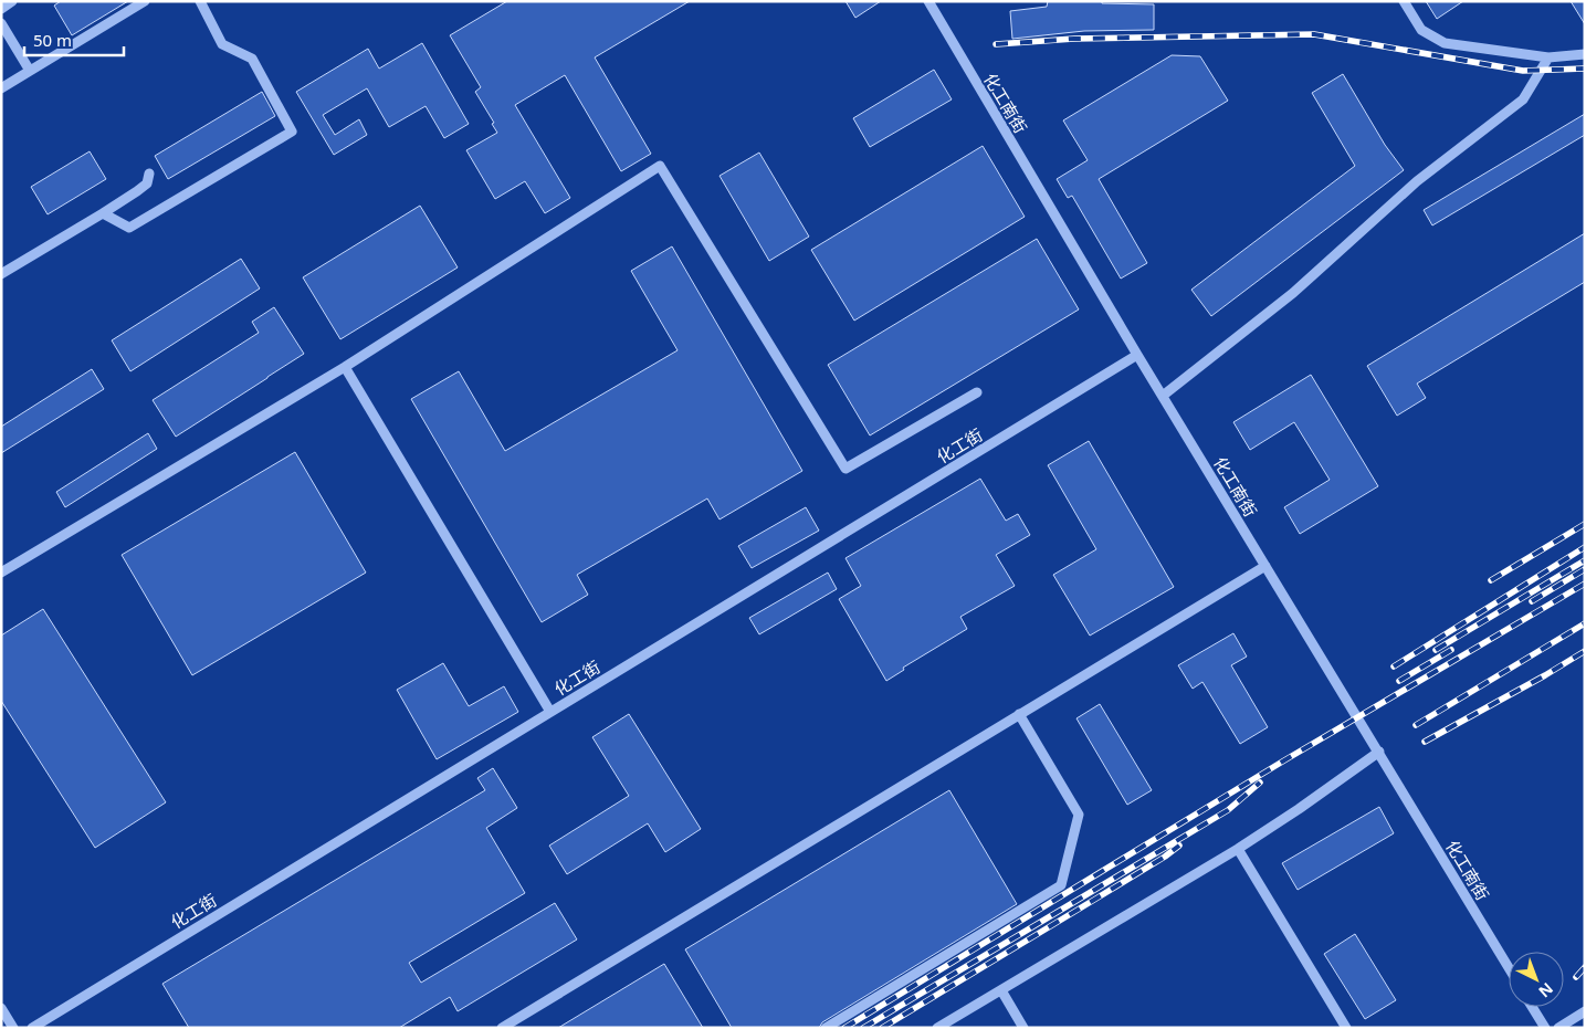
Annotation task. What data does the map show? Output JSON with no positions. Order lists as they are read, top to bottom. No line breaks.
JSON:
{"streets":{"street":["化工南街","化工街"]},"crossings":[["化工南街","化工街"]],"scale_bar":"50 m","north":"bottom right"}
